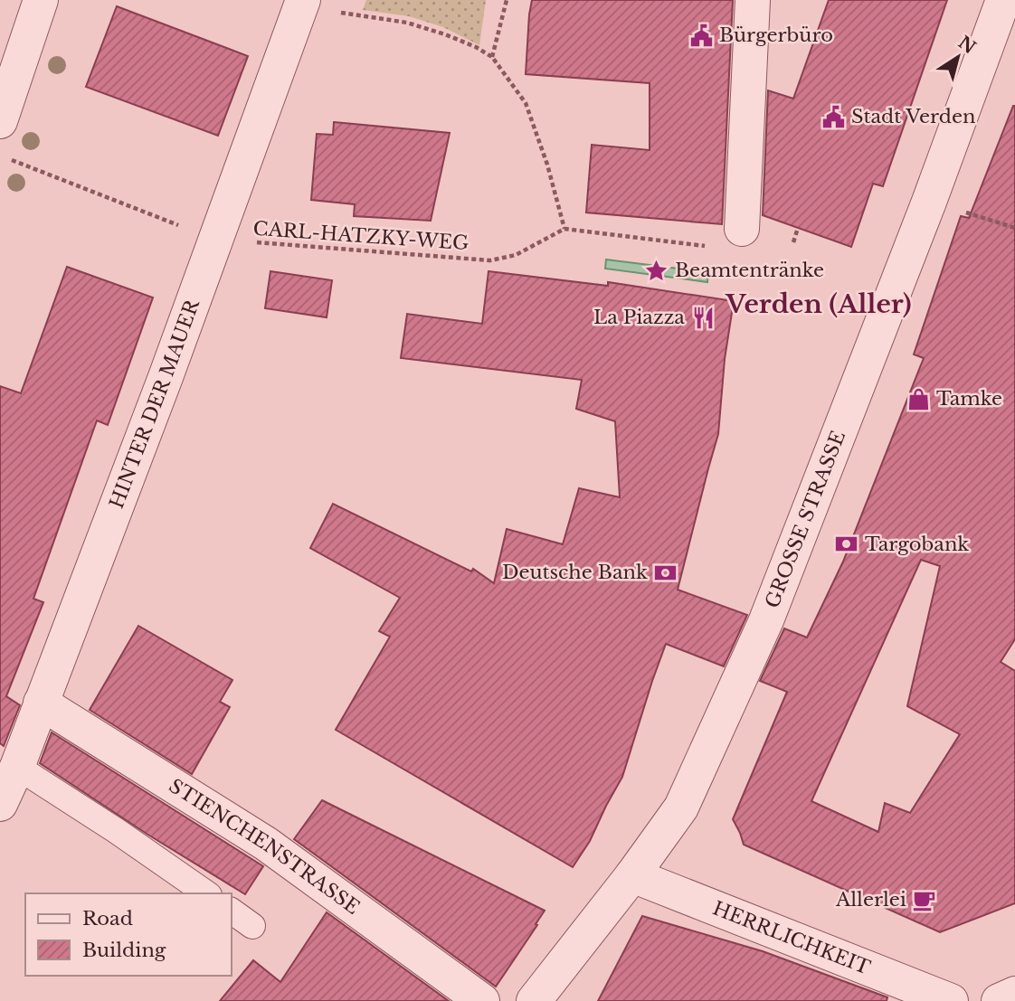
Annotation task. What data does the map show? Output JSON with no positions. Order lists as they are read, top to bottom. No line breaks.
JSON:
{"streets":{"street":["HINTER DER MAUER","GROSSE STRASSE","STIENCHENSTRASSE","HERRLICHKEIT"],"path":["CARL-HATZKY-WEG"]},"crossings":[["CARL-HATZKY-WEG","HINTER DER MAUER"],["HINTER DER MAUER","STIENCHENSTRASSE"],["GROSSE STRASSE","HERRLICHKEIT"]],"districts":["Verden (Aller)"],"places":{"public building":["Bürgerbüro","Stadt Verden"],"place":["Beamtentränke"],"restaurant":["La Piazza"],"shop":["Tamke"],"bank":["Targobank","Deutsche Bank"],"cafe":["Allerlei"]},"legend":["Road","Building"],"north":"top right"}
